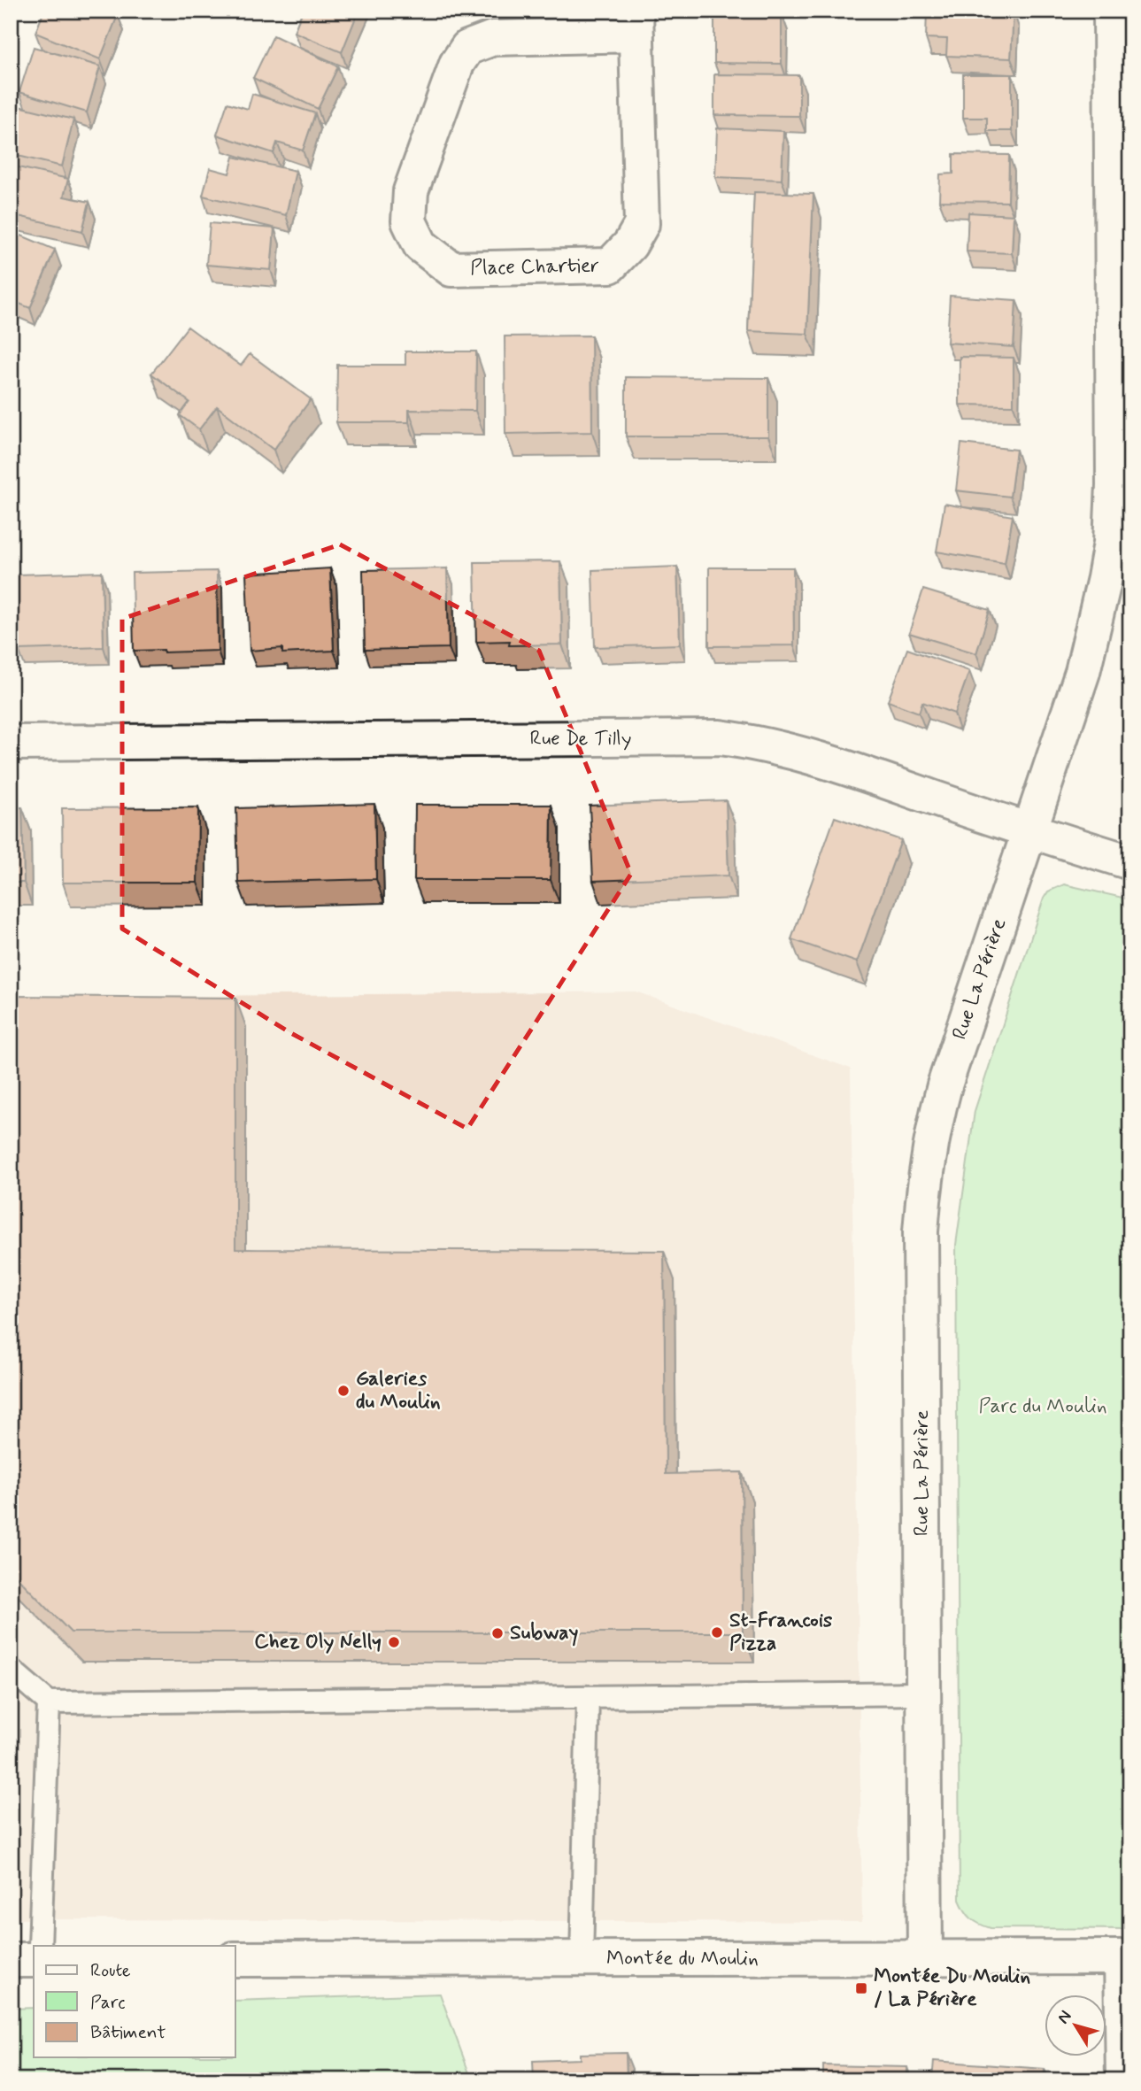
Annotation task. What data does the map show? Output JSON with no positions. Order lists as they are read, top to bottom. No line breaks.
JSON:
{"streets":{"street":["Place Chartier","Rue De Tilly","Rue La Périère","Montée du Moulin"]},"crossings":[["Rue De Tilly","Rue La Périère"],["Rue La Périère","Montée du Moulin"]],"parks":["Parc du Moulin"],"places":{"other":["Galeries du Moulin","St-Francois Pizza","Subway","Chez Oly Nelly"],"transit":["Montée Du Moulin / La Périère"]},"legend":["Route","Parc","Bâtiment"],"north":"top left"}
